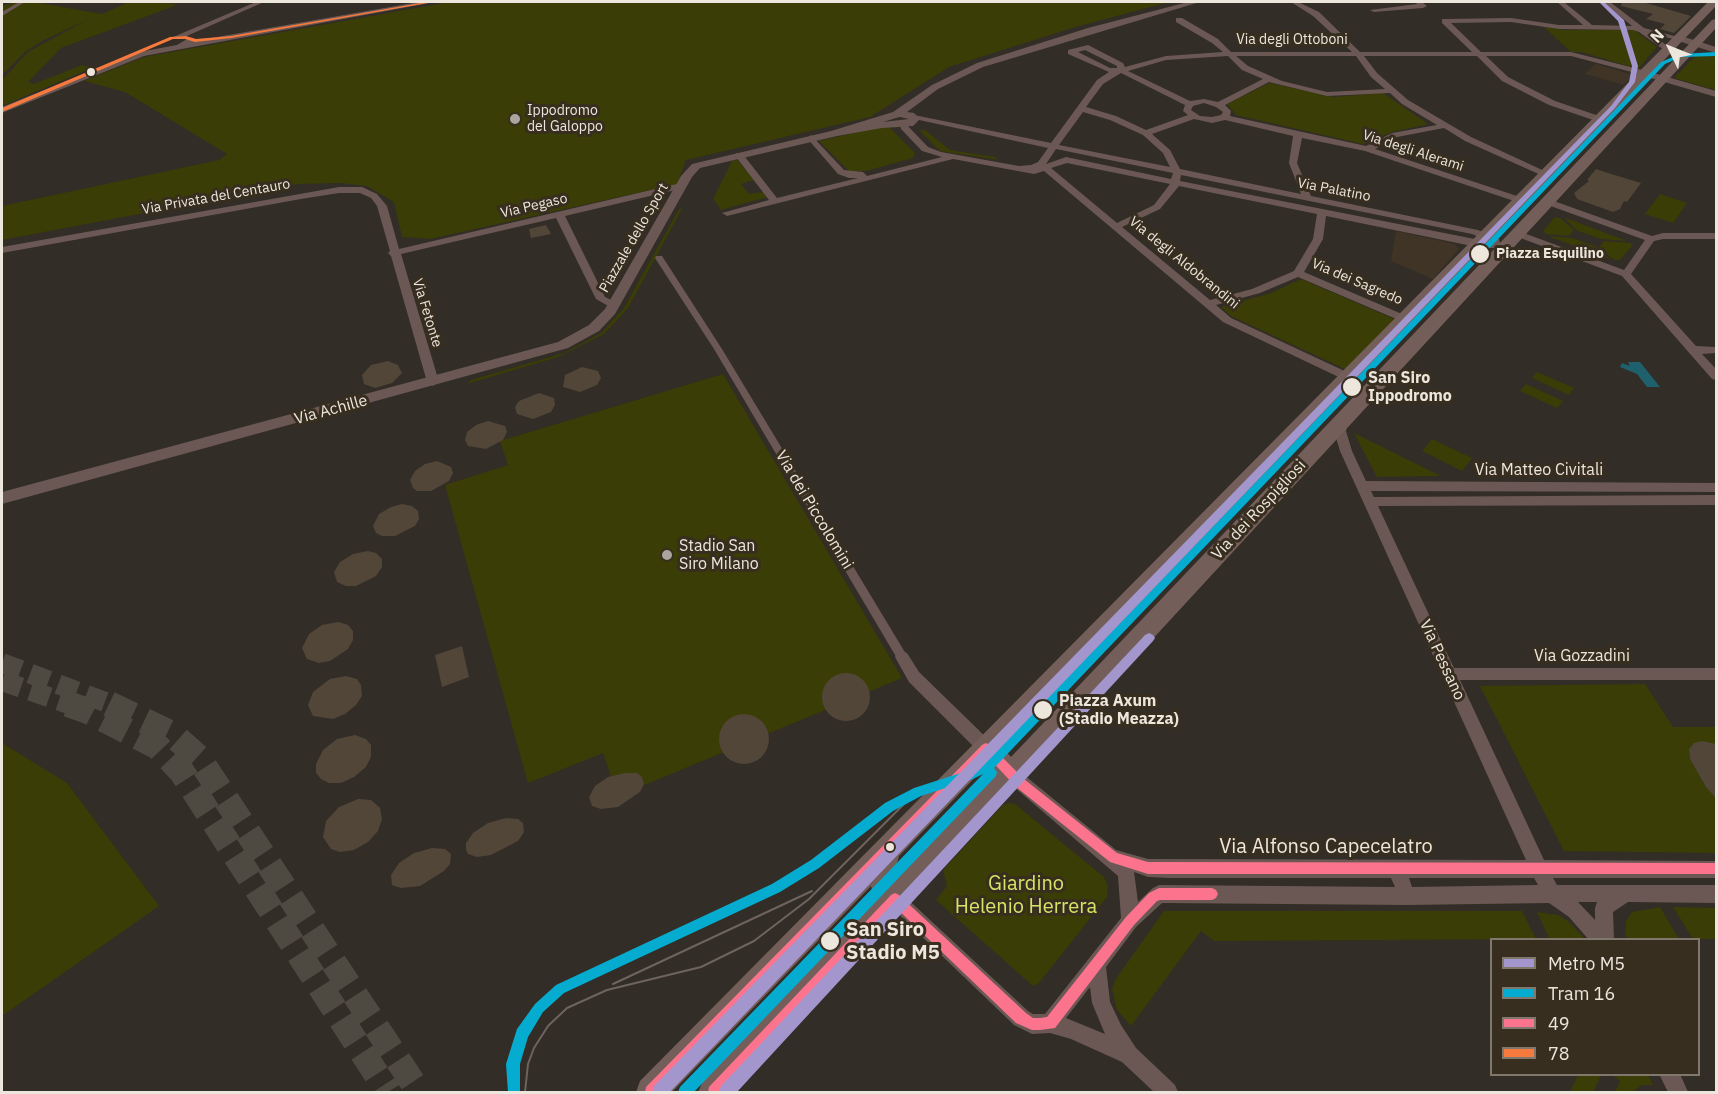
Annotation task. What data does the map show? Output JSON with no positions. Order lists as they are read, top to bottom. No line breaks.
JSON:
{"streets":{"main road":["Via dei Rospigliosi"],"street":["Via degli Ottoboni","Via degli Alerami","Via Palatino","Via Privata del Centauro","Via Pegaso","Piazzale dello Sport","Via degli Aldobrandini","Via dei Sagredo","Via Fetonte","Via Achille","Via Matteo Civitali","Via dei Piccolomini","Via Gozzadini","Via Pessano","Via Alfonso Capecelatro"]},"crossings":[["Via degli Ottoboni","Via Palatino"],["Via degli Ottoboni","Via dei Rospigliosi"],["Via degli Alerami","Via dei Rospigliosi"],["Via Palatino","Via degli Aldobrandini"],["Via Palatino","Via dei Rospigliosi"],["Via Privata del Centauro","Via Pegaso"],["Via Privata del Centauro","Via Fetonte"],["Via Pegaso","Piazzale dello Sport"],["Via Pegaso","Via Fetonte"],["Piazzale dello Sport","Via Achille"],["Via degli Aldobrandini","Via dei Rospigliosi"],["Via dei Sagredo","Via dei Rospigliosi"],["Via Fetonte","Via Achille"],["Via Matteo Civitali","Via Pessano"],["Via dei Piccolomini","Via dei Rospigliosi"],["Via dei Rospigliosi","Via Pessano"],["Via Gozzadini","Via Pessano"],["Via Pessano","Via Alfonso Capecelatro"]],"parks":["Giardino Helenio Herrera"],"places":["Ippodromo del Galoppo","Piazza Esquilino","San Siro Ippodromo","Stadio San Siro Milano","Piazza Axum (Stadio Meazza)","San Siro Stadio M5"],"lines":["metro line M5","transit line 78","tram line 16","transit line 49"],"legend":["Metro M5","Tram 16","49","78"],"north":"top left"}
